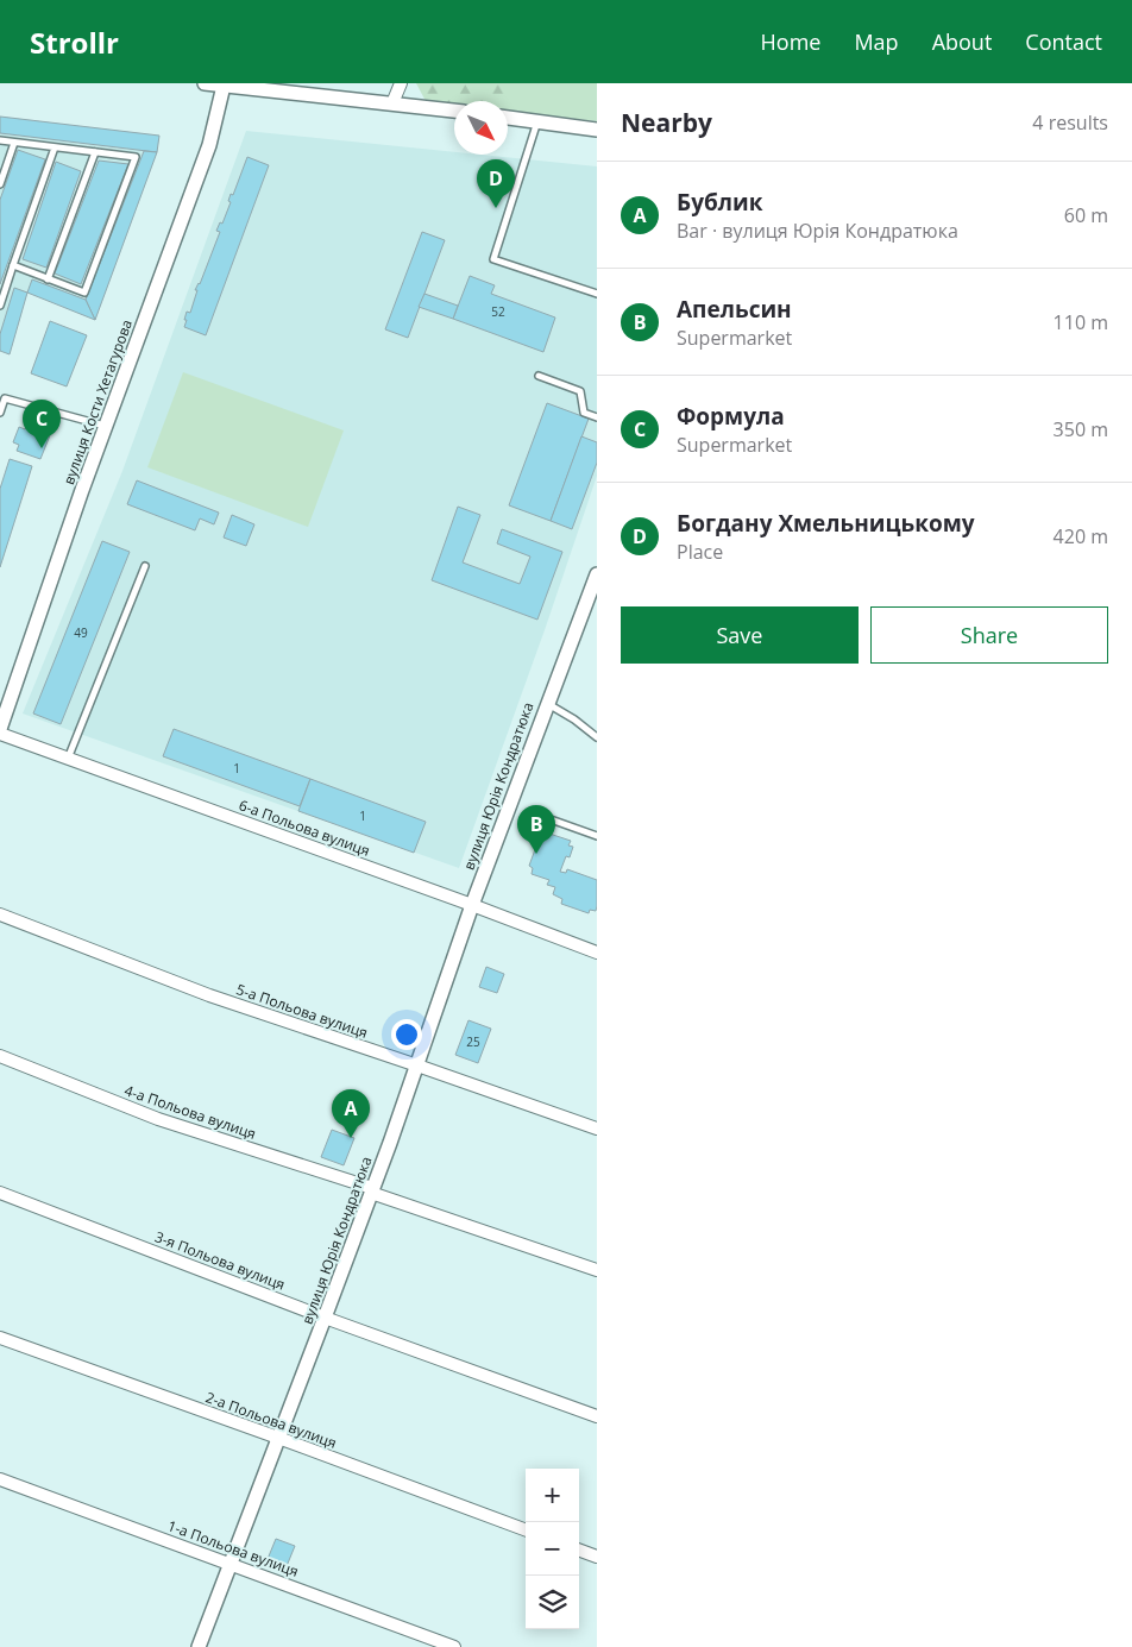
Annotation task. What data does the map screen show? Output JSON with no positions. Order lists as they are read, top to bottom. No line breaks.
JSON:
{"streets":{"street":["вулиця Кости Хетагурова","вулиця Юрія Кондратюка","6-а Польова вулиця","5-а Польова вулиця","4-а Польова вулиця","3-я Польова вулиця","2-а Польова вулиця","1-а Польова вулиця"]},"crossings":[["вулиця Юрія Кондратюка","6-а Польова вулиця"],["вулиця Юрія Кондратюка","5-а Польова вулиця"],["вулиця Юрія Кондратюка","4-а Польова вулиця"],["вулиця Юрія Кондратюка","3-я Польова вулиця"],["вулиця Юрія Кондратюка","2-а Польова вулиця"],["вулиця Юрія Кондратюка","1-а Польова вулиця"]],"house_numbers":["52","49","1","1","25"],"north":"bottom right","page":{"header":"Strollr","nav":["Home","Map","About","Contact"],"heading":["Nearby","4 results"],"pins":["D","C","B","A"],"list":[{"mark":"A","name":"Бублик","note":"Bar · вулиця Юрія Кондратюка","value":"60 m"},{"mark":"B","name":"Апельсин","note":"Supermarket","value":"110 m"},{"mark":"C","name":"Формула","note":"Supermarket","value":"350 m"},{"mark":"D","name":"Богдану Хмельницькому","note":"Place","value":"420 m"}],"buttons":["Save","Share"],"map_buttons":["+","−"]}}
